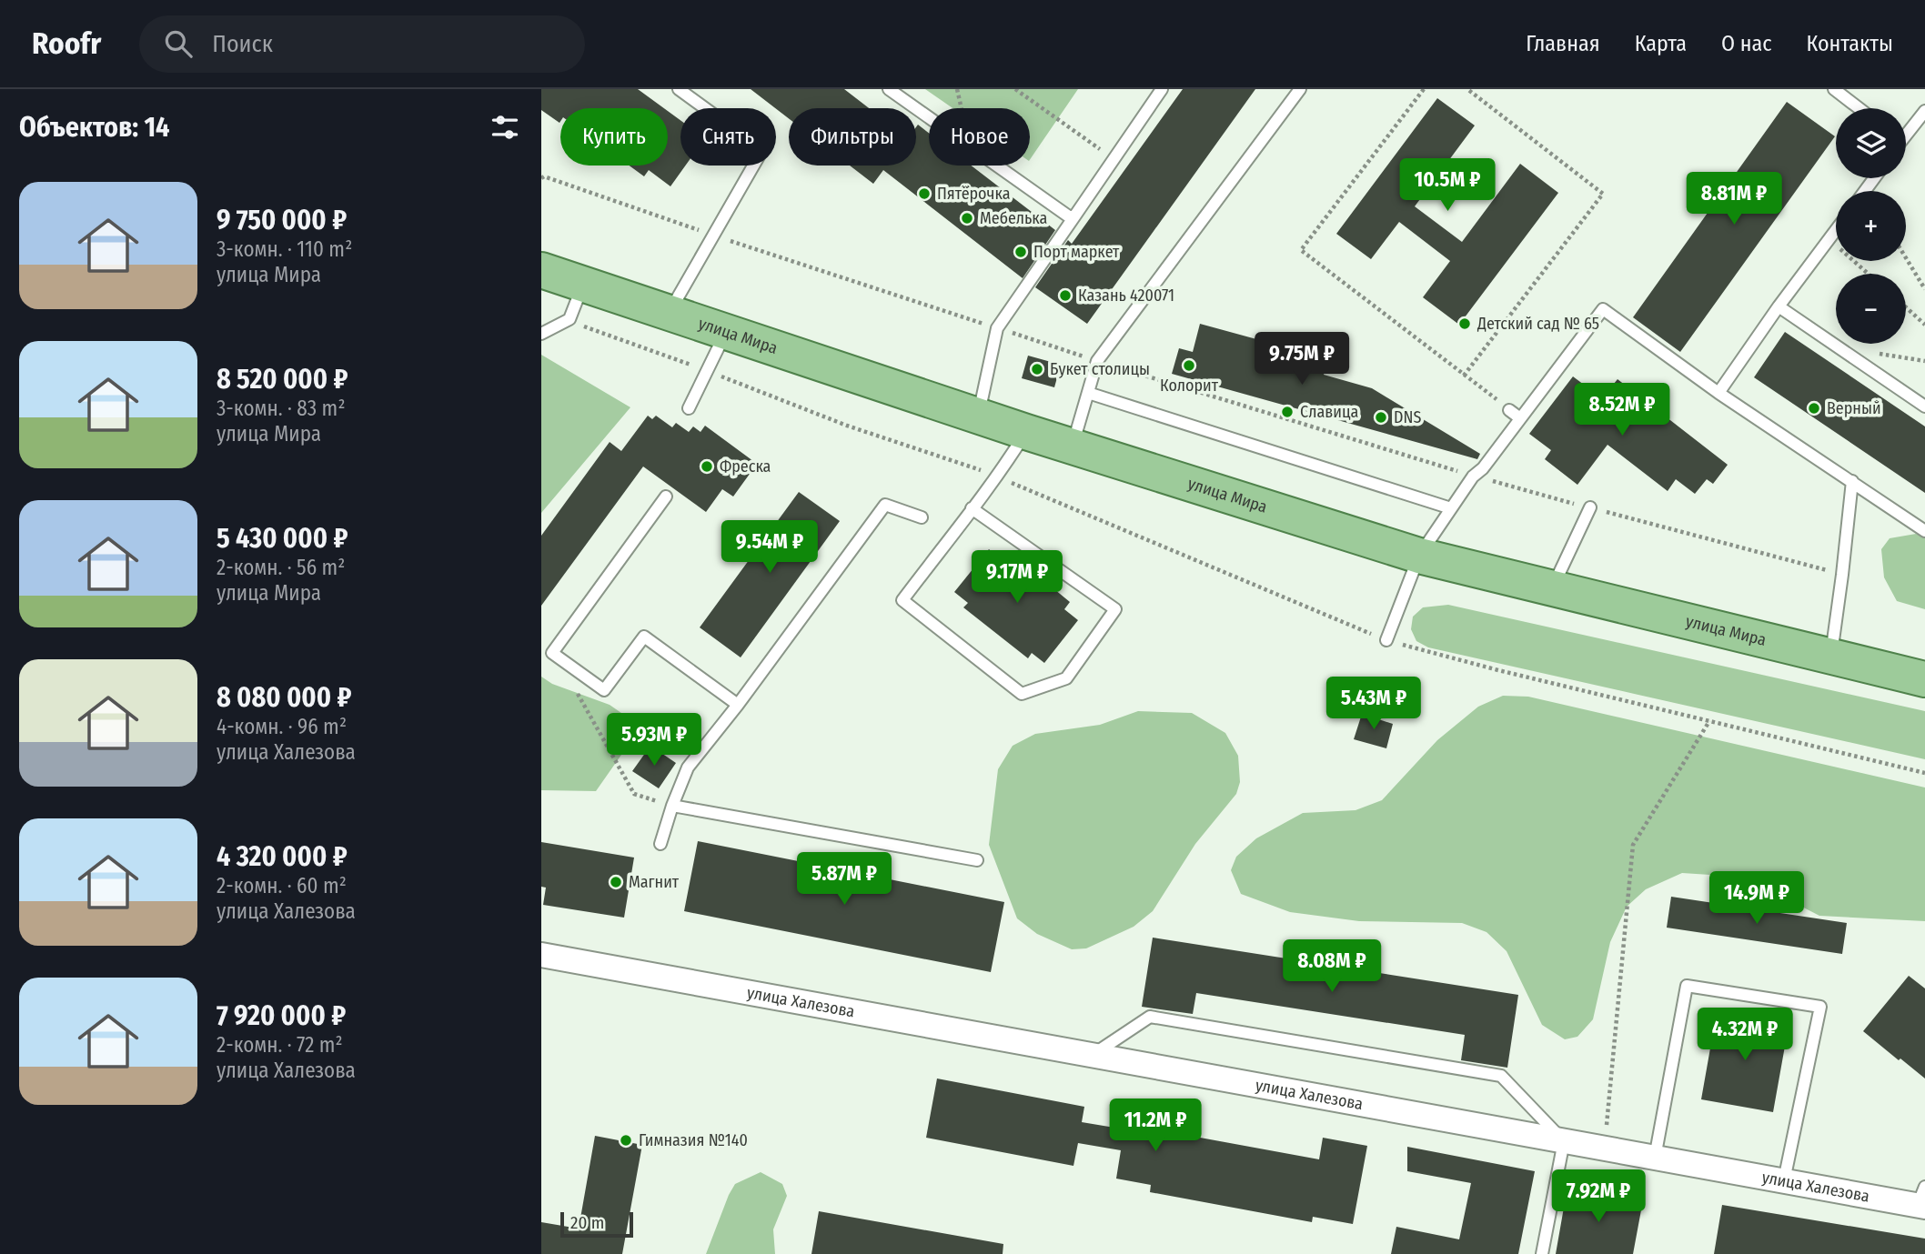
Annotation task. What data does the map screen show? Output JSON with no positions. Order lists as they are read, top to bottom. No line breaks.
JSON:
{"streets":{"main road":["улица Мира"],"street":["улица Халезова"]},"places":["Пятёрочка","Мебелька","Порт маркет","Казань 420071","Детский сад № 65","Колорит","Букет столицы","Верный","Славица","DNS","Фреска","Магнит","Гимназия №140"],"scale_bar":"20 m","page":{"header":"Roofr","search":"Поиск","nav":["Главная","Карта","О нас","Контакты"],"heading":"Объектов: 14","map_buttons":["+","−"],"chip":["Купить","Снять","Фильтры","Новое"],"price":["10.5M ₽","8.81M ₽","9.75M ₽","8.52M ₽","9.54M ₽","9.17M ₽","5.43M ₽","5.93M ₽","5.87M ₽","14.9M ₽","8.08M ₽","4.32M ₽","11.2M ₽","7.92M ₽"],"list":[{"name":"9 750 000 ₽","note":"3-комн. · 110 m² · улица Мира"},{"name":"8 520 000 ₽","note":"3-комн. · 83 m² · улица Мира"},{"name":"5 430 000 ₽","note":"2-комн. · 56 m² · улица Мира"},{"name":"8 080 000 ₽","note":"4-комн. · 96 m² · улица Халезова"},{"name":"4 320 000 ₽","note":"2-комн. · 60 m² · улица Халезова"},{"name":"7 920 000 ₽","note":"2-комн. · 72 m² · улица Халезова"}],"scale":"20 m"}}
